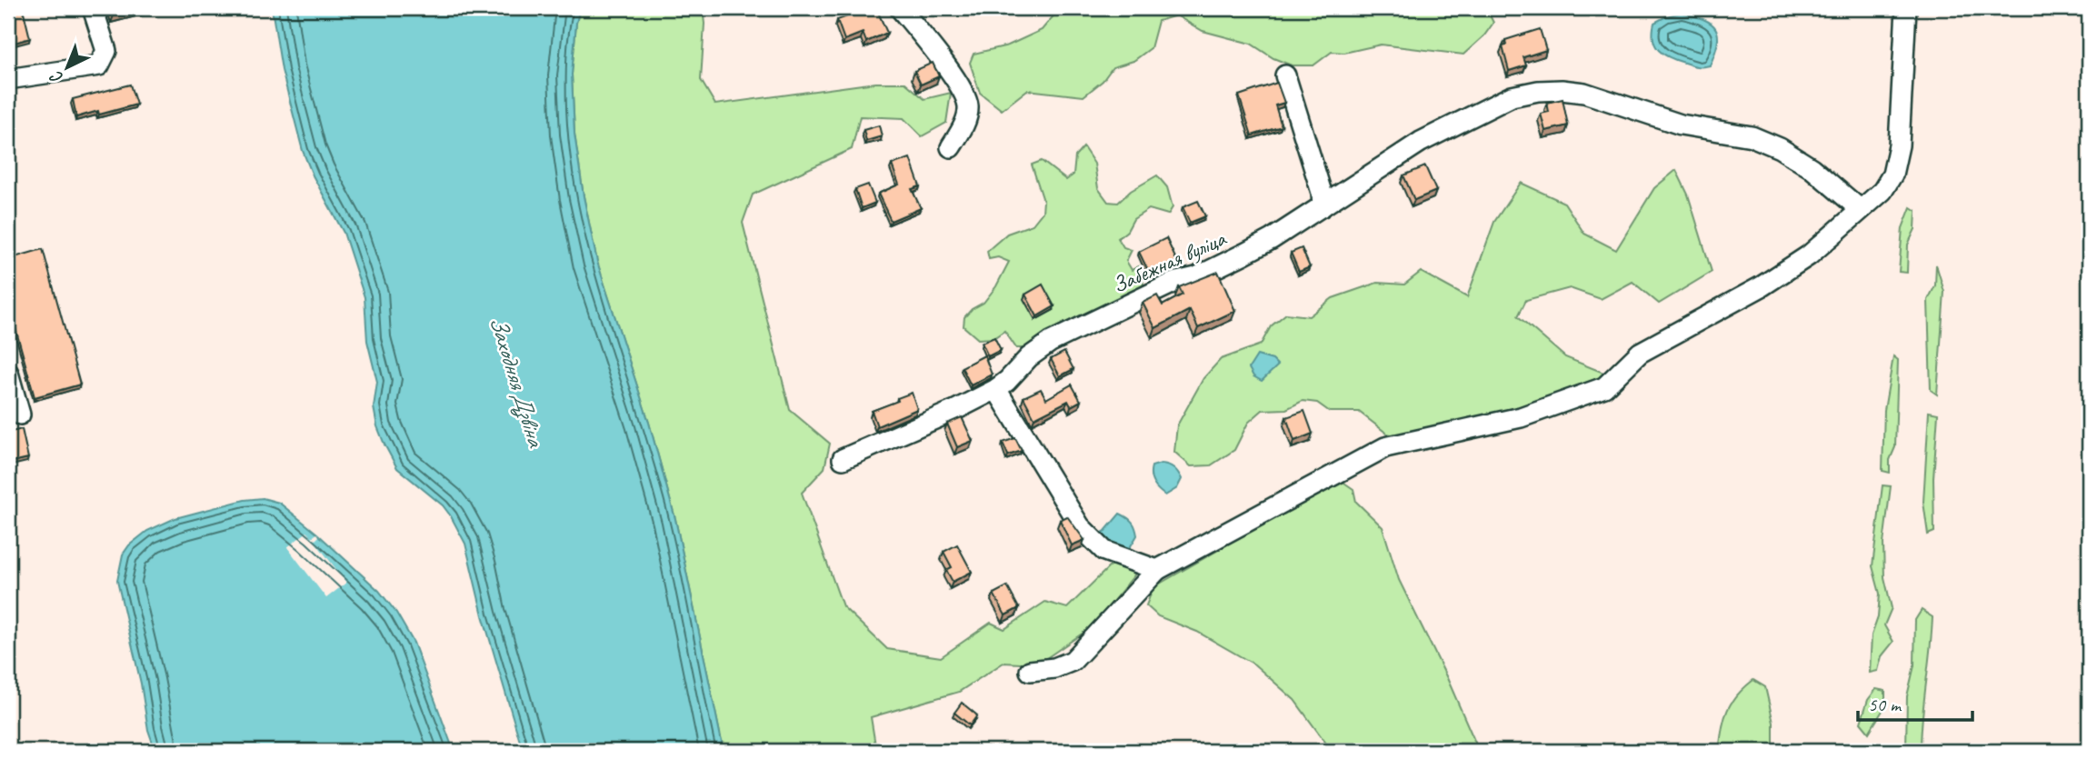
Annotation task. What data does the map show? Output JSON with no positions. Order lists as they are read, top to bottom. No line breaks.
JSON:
{"streets":{"street":["Забежная вуліца"]},"water":["Заходняя Дзвіна"],"scale_bar":"50 m","north":"bottom left"}
